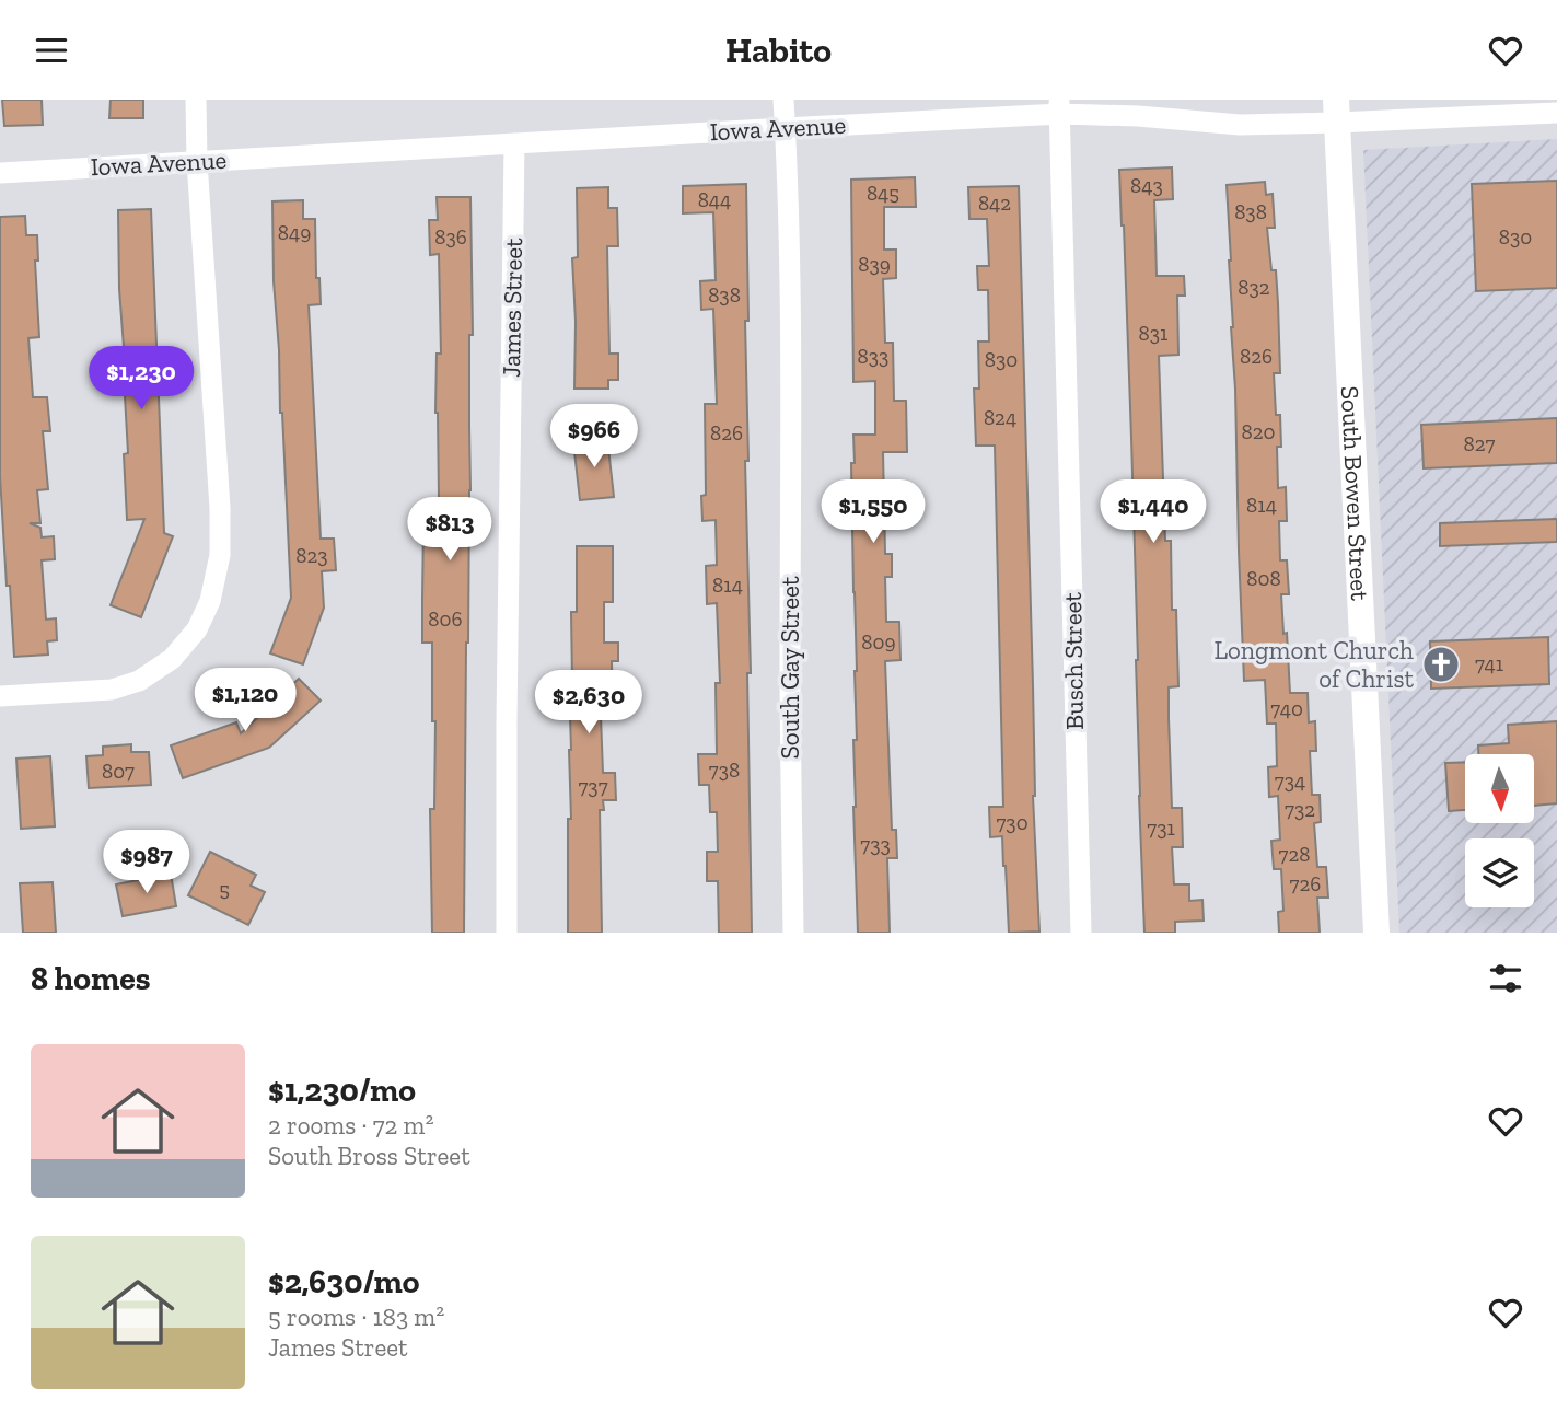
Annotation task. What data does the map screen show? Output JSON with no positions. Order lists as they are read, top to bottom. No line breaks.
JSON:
{"streets":{"street":["Iowa Avenue","James Street","South Bowen Street","Busch Street","South Gay Street"]},"crossings":[["Iowa Avenue","James Street"],["Iowa Avenue","South Bowen Street"],["Iowa Avenue","Busch Street"],["Iowa Avenue","South Gay Street"]],"places":{"church":["Longmont Church of Christ"]},"house_numbers":["843","845","844","842","838","849","836","830","839","832","838","831","833","826","830","824","820","826","827","814","823","808","814","806","809","741","740","738","807","734","737","732","730","731","733","728","726","5"],"north":"bottom","page":{"header":"Habito","price":["$1,230","$966","$1,550","$1,440","$813","$1,120","$2,630","$987"],"heading":"8 homes","list":[{"name":"$1,230/mo","note":"2 rooms · 72 m² · South Bross Street"},{"name":"$2,630/mo","note":"5 rooms · 183 m² · James Street"}]}}
